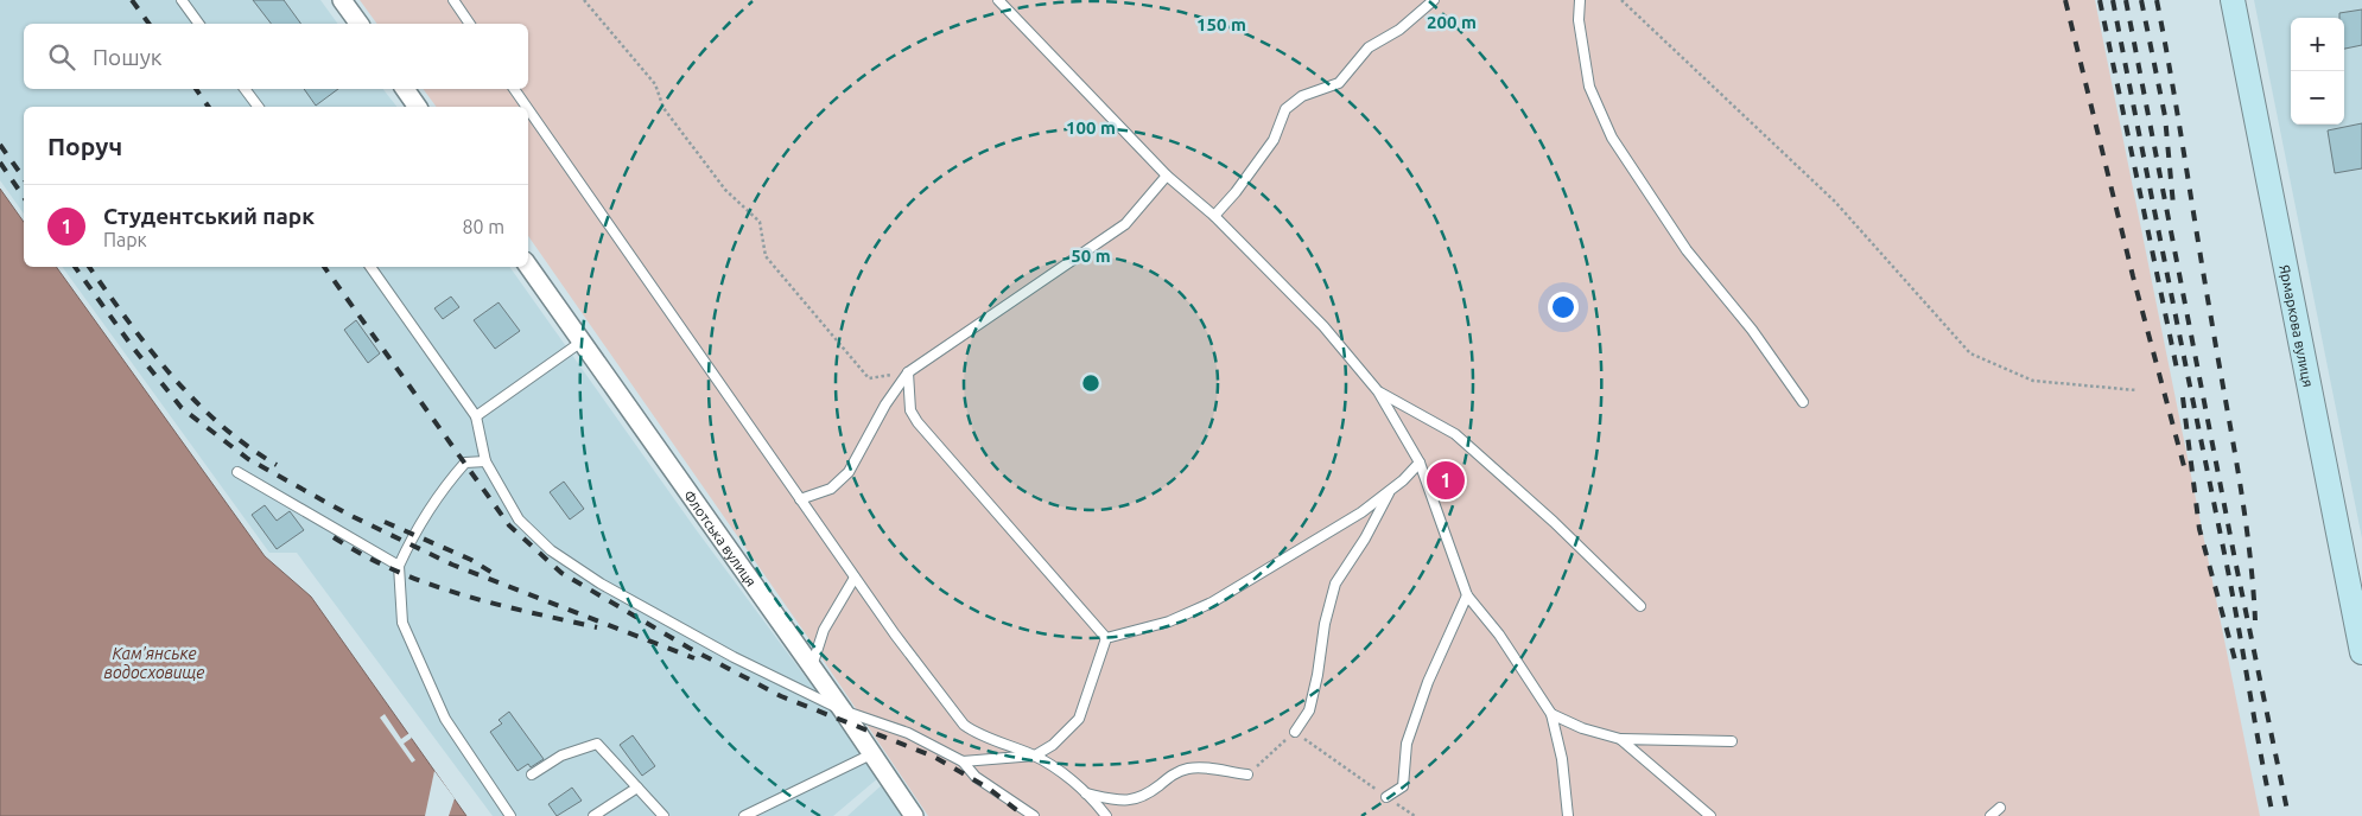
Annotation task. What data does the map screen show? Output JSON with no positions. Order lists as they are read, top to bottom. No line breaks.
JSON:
{"streets":{"street":["Ярмаркова вулиця","Флотська вулиця"]},"water":["Кам'янське водосховище"],"page":{"map_buttons":["+","−"],"search":"Пошук","heading":"Поруч","list":[{"mark":"1","name":"Студентський парк","note":"Парк","value":"80 m"}],"pins":"1"},"rings":["200 m","150 m","100 m","50 m"]}
